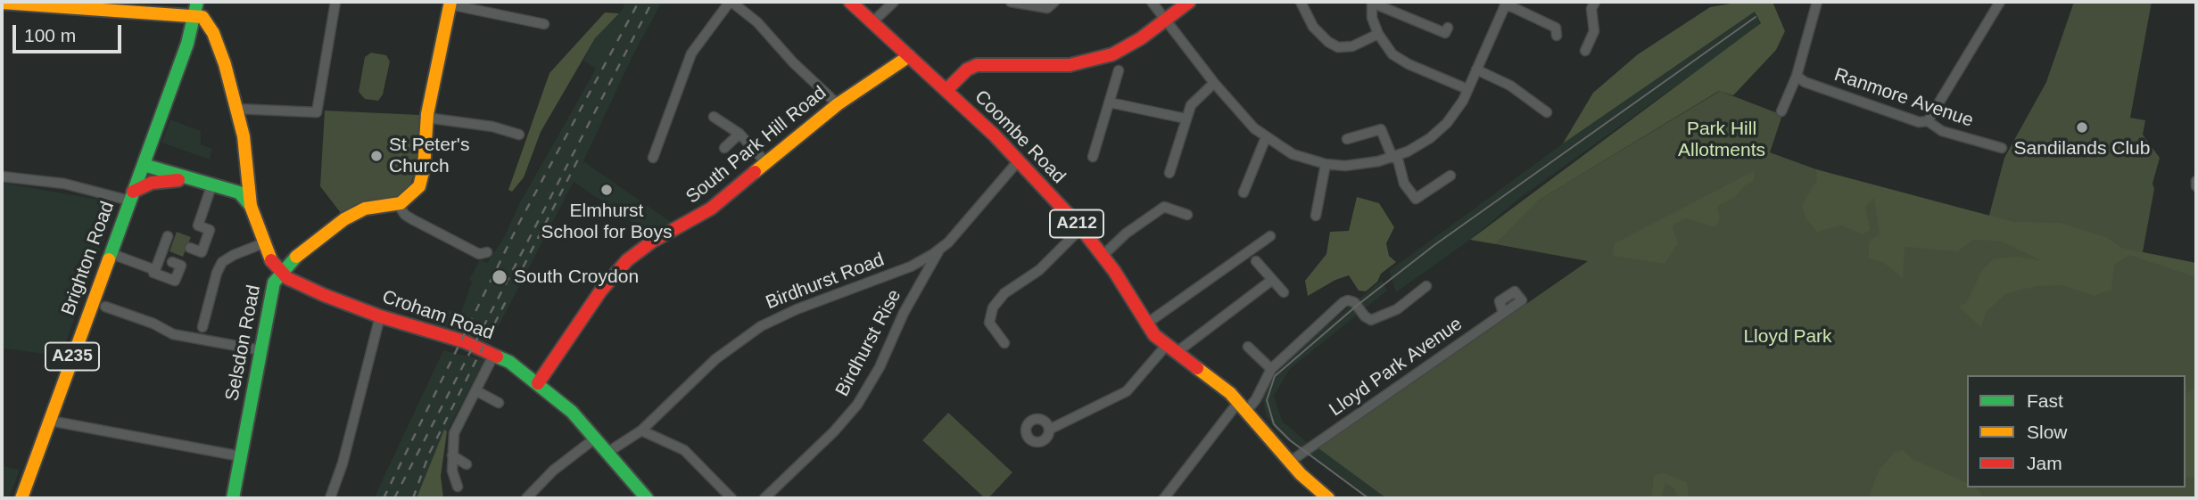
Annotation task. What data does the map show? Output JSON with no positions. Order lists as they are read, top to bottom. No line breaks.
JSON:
{"streets":{"main road":["Coombe Road","South Park Hill Road","A212","Brighton Road","Croham Road","Selsdon Road","A235"],"street":["Ranmore Avenue","Birdhurst Road","Birdhurst Rise","Lloyd Park Avenue"]},"crossings":[["Coombe Road","South Park Hill Road"],["Coombe Road","Birdhurst Road"],["Coombe Road","Lloyd Park Avenue"],["South Park Hill Road","Croham Road"],["Brighton Road","Selsdon Road"],["Birdhurst Road","Croham Road"],["Birdhurst Road","Birdhurst Rise"],["Croham Road","Selsdon Road"]],"parks":["Park Hill Allotments","Lloyd Park"],"places":["Sandilands Club","St Peter's Church","Elmhurst School for Boys","South Croydon"],"legend":["Fast","Slow","Jam"],"scale_bar":"100 m"}
